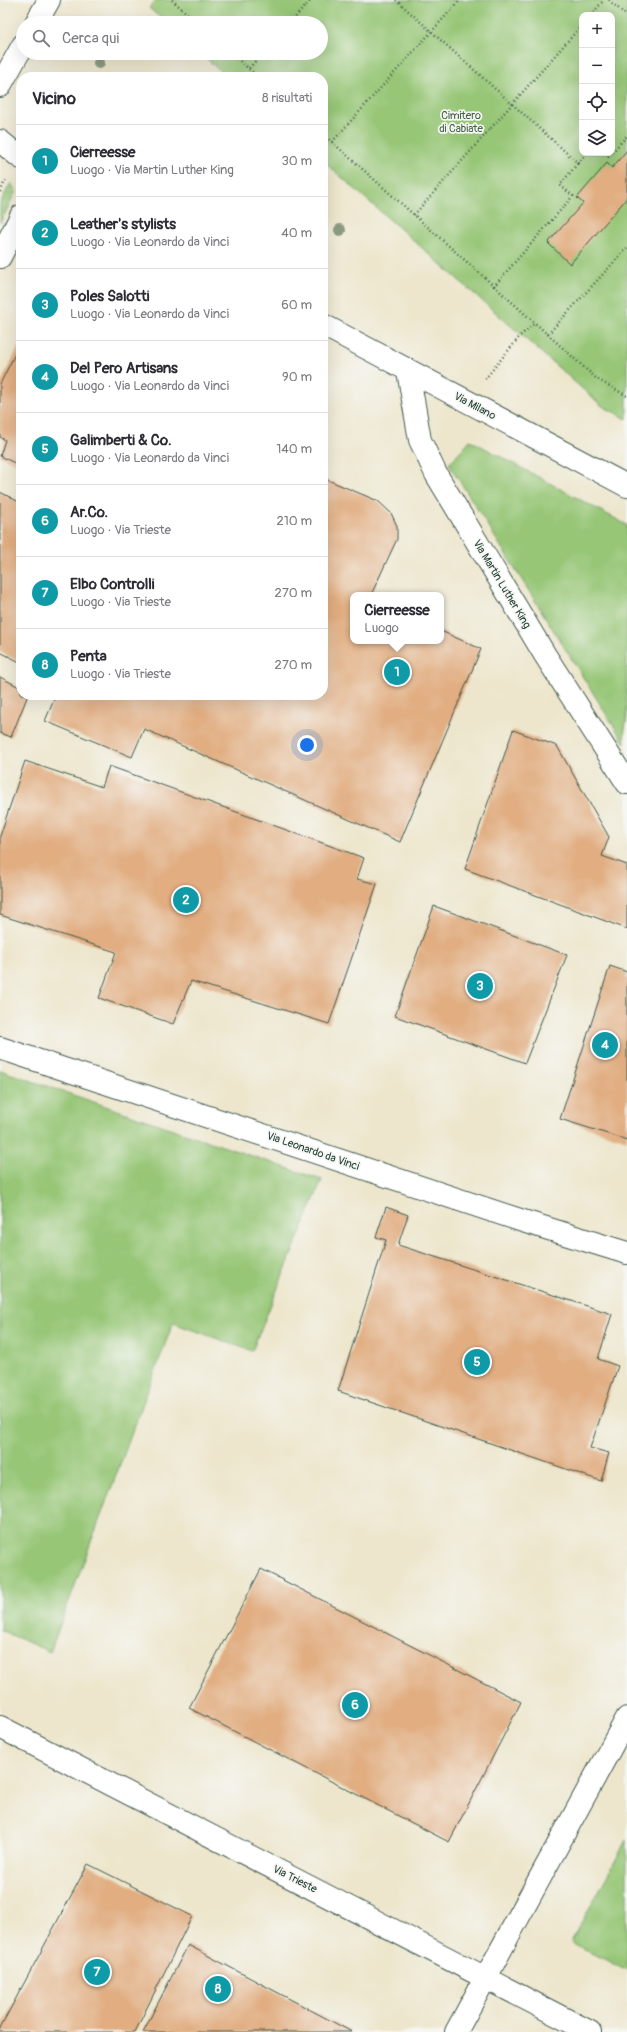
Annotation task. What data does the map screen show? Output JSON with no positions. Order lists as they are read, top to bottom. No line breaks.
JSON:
{"streets":{"street":["Via Milano","Via Martin Luther King","Via Leonardo da Vinci","Via Trieste"]},"crossings":[["Via Milano","Via Martin Luther King"]],"parks":["Cimitero di Cabiate"],"page":{"map_buttons":["+","−"],"search":"Cerca qui","heading":["Vicino","8 risultati"],"list":[{"mark":"1","name":"Cierreesse","note":"Luogo · Via Martin Luther King","value":"30 m"},{"mark":"2","name":"Leather's stylists","note":"Luogo · Via Leonardo da Vinci","value":"40 m"},{"mark":"3","name":"Poles Salotti","note":"Luogo · Via Leonardo da Vinci","value":"60 m"},{"mark":"4","name":"Del Pero Artisans","note":"Luogo · Via Leonardo da Vinci","value":"90 m"},{"mark":"5","name":"Galimberti & Co.","note":"Luogo · Via Leonardo da Vinci","value":"140 m"},{"mark":"6","name":"Ar.Co.","note":"Luogo · Via Trieste","value":"210 m"},{"mark":"7","name":"Elbo Controlli","note":"Luogo · Via Trieste","value":"270 m"},{"mark":"8","name":"Penta","note":"Luogo · Via Trieste","value":"270 m"}],"popup":["Cierreesse","Luogo"],"pins":["1","2","3","4","5","6","7","8"]}}
